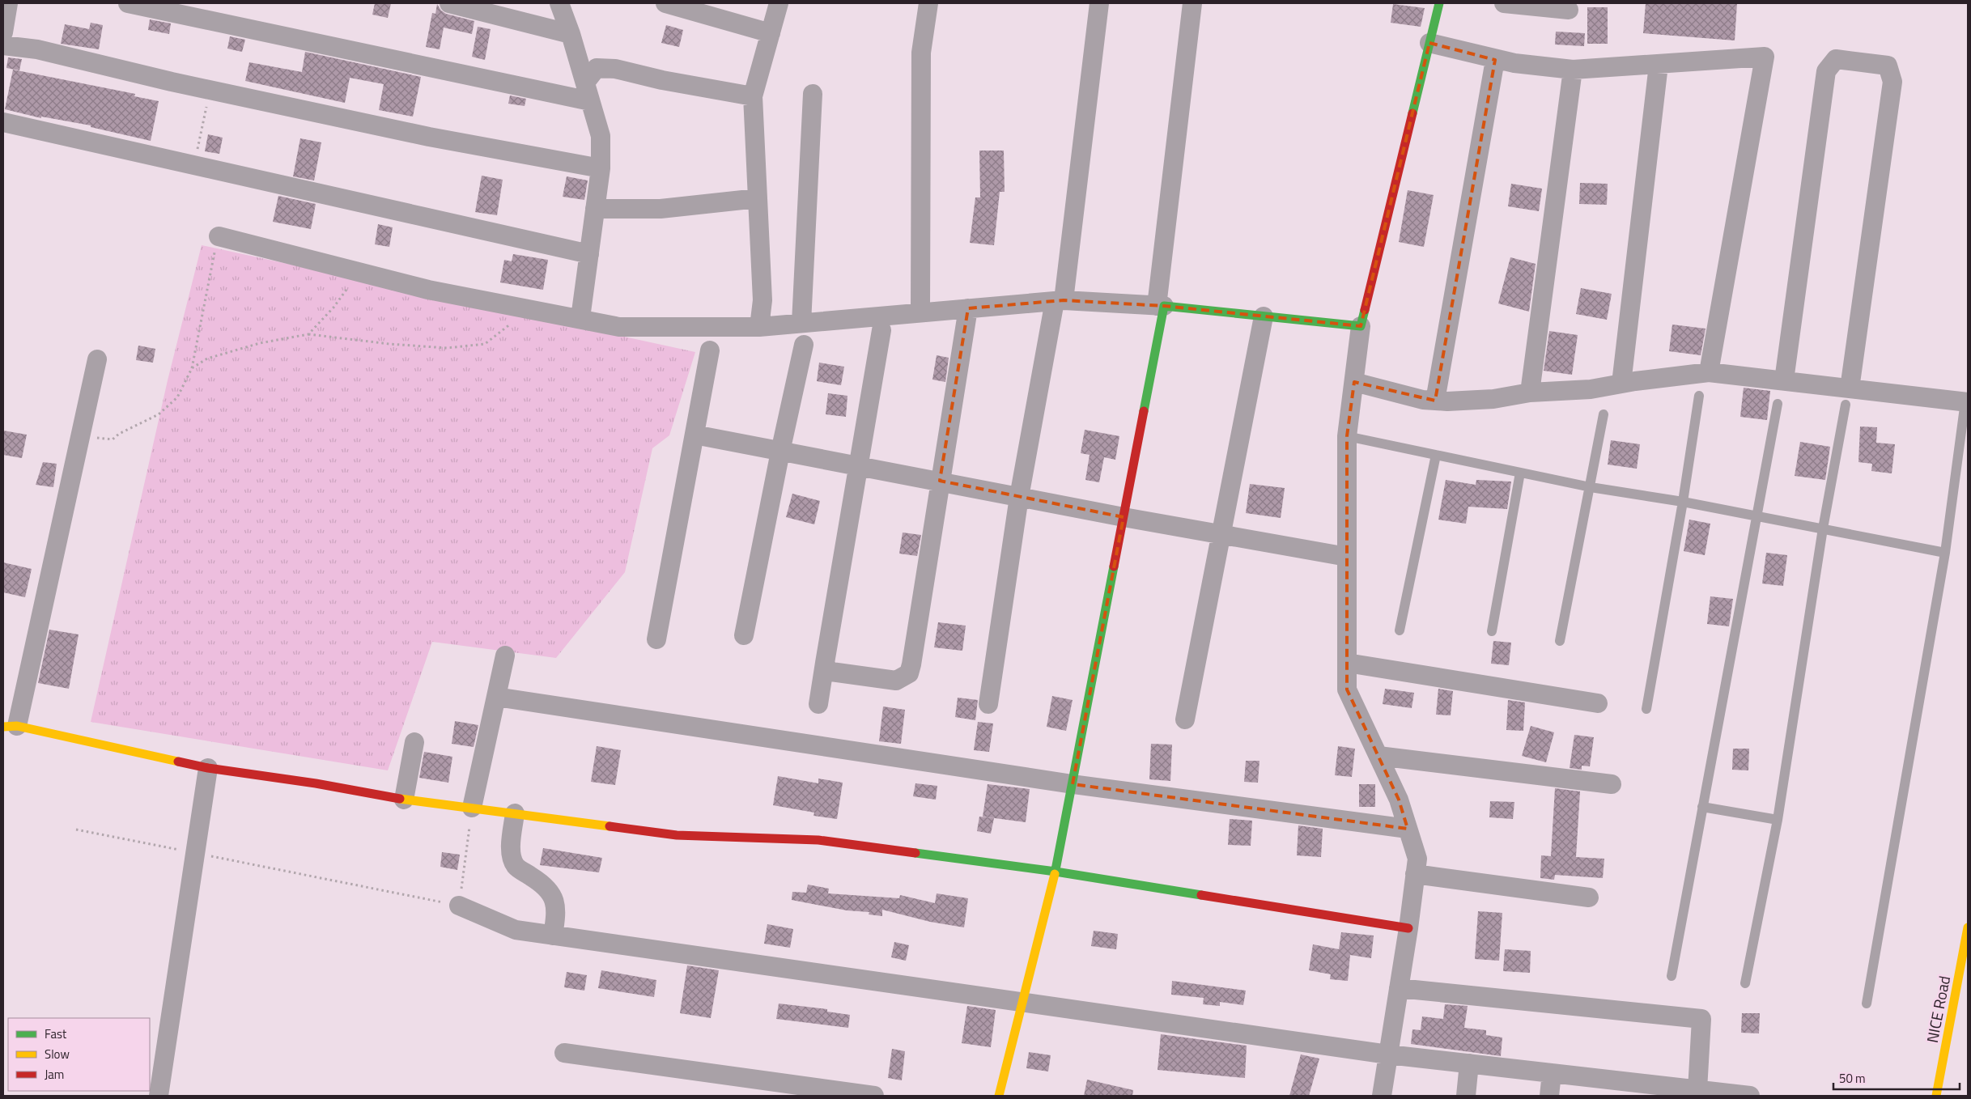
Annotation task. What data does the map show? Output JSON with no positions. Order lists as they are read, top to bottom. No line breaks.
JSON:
{"streets":{"main road":["NICE Road"]},"legend":["Fast","Slow","Jam"],"scale_bar":"50 m"}
